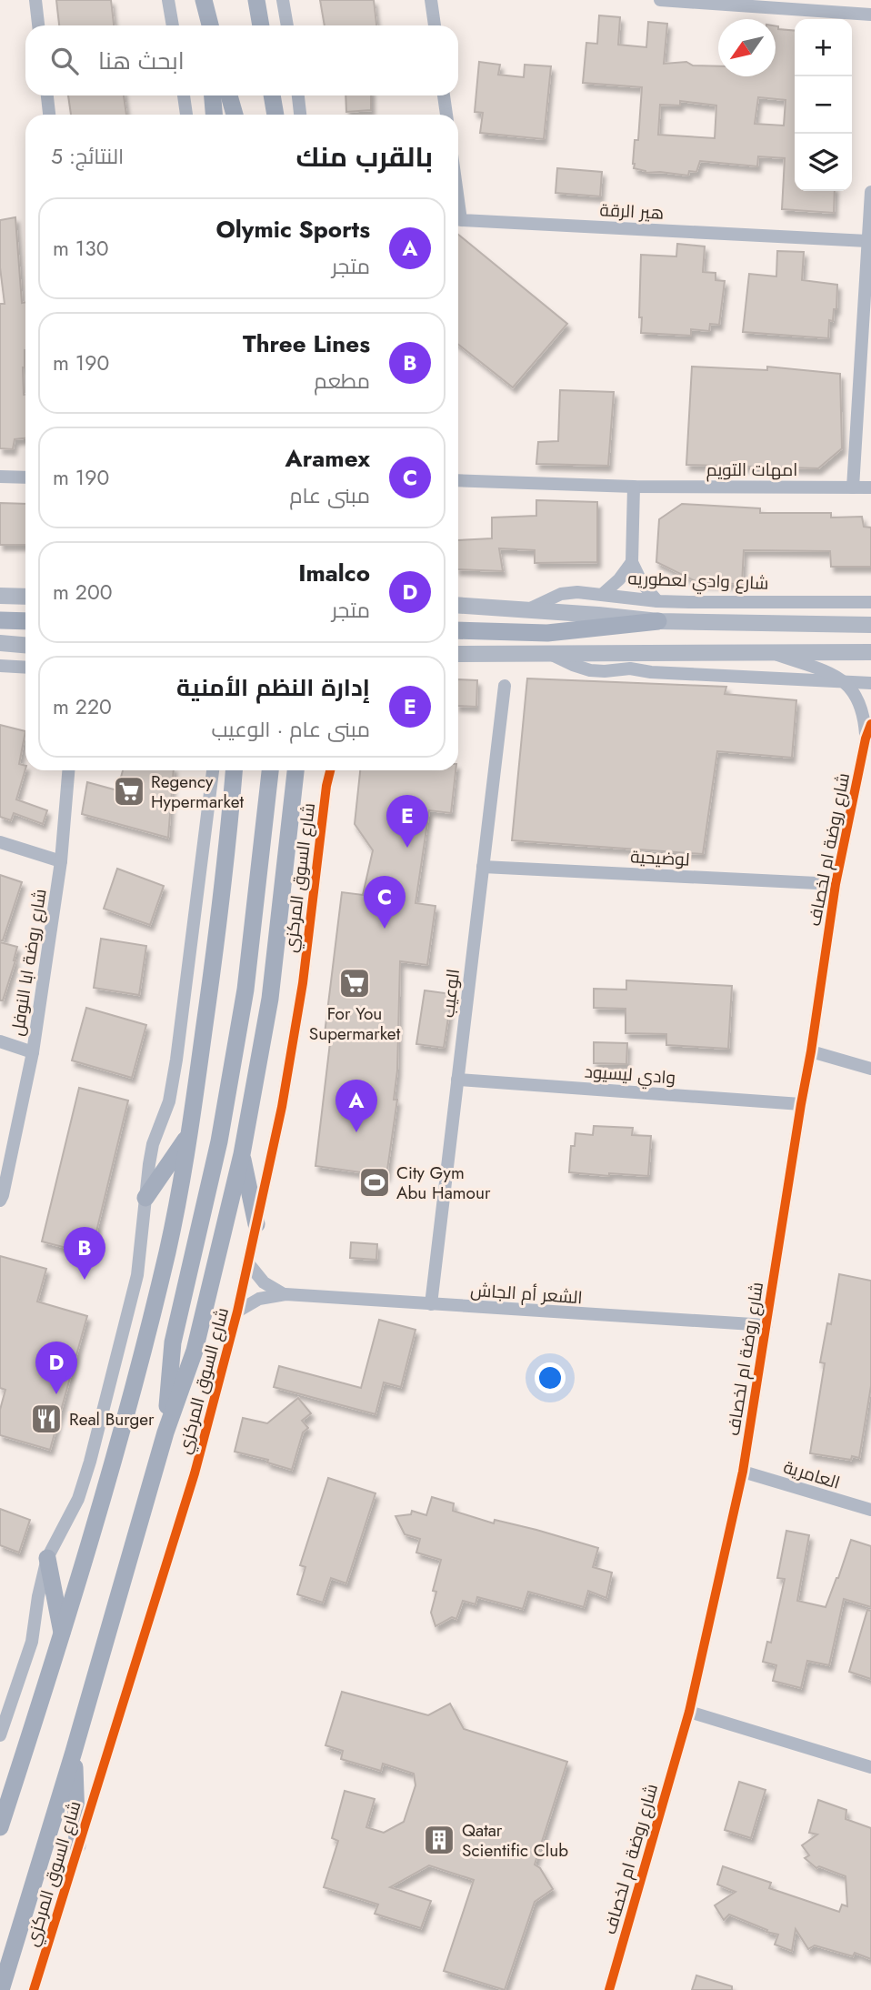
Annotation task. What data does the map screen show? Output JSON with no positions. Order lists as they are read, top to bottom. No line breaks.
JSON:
{"streets":{"main road":["شارع السوق المركزي"],"street":["هير الرقة","امهات التويم","شارع وادي لعطوريه","شارع روضة ام لخصاف","لوضيحية","شارع روضة ابا النوفل","الوعيب","وادي ليسيود","الشعر أم الجاش","العامرية"]},"crossings":[["شارع روضة ام لخصاف","لوضيحية"],["شارع روضة ام لخصاف","وادي ليسيود"],["شارع روضة ام لخصاف","الشعر أم الجاش"],["شارع روضة ام لخصاف","العامرية"],["لوضيحية","الوعيب"],["شارع السوق المركزي","الشعر أم الجاش"],["الوعيب","وادي ليسيود"],["الوعيب","الشعر أم الجاش"]],"places":{"supermarket":["Regency Hypermarket","For You Supermarket"],"sports":["City Gym Abu Hamour"],"restaurant":["Real Burger"],"building":["Qatar Scientific Club"]},"north":"bottom left","page":{"map_buttons":["+","−"],"search":"ابحث هنا","heading":["بالقرب منك","النتائج: 5"],"list":[{"mark":"A","name":"Olymic Sports","note":"متجر","value":"130 m"},{"mark":"B","name":"Three Lines","note":"مطعم","value":"190 m"},{"mark":"C","name":"Aramex","note":"مبنى عام","value":"190 m"},{"mark":"D","name":"Imalco","note":"متجر","value":"200 m"},{"mark":"E","name":"إدارة النظم الأمنية","note":"مبنى عام · الوعيب","value":"220 m"}],"pins":["E","C","A","B","D"]}}
